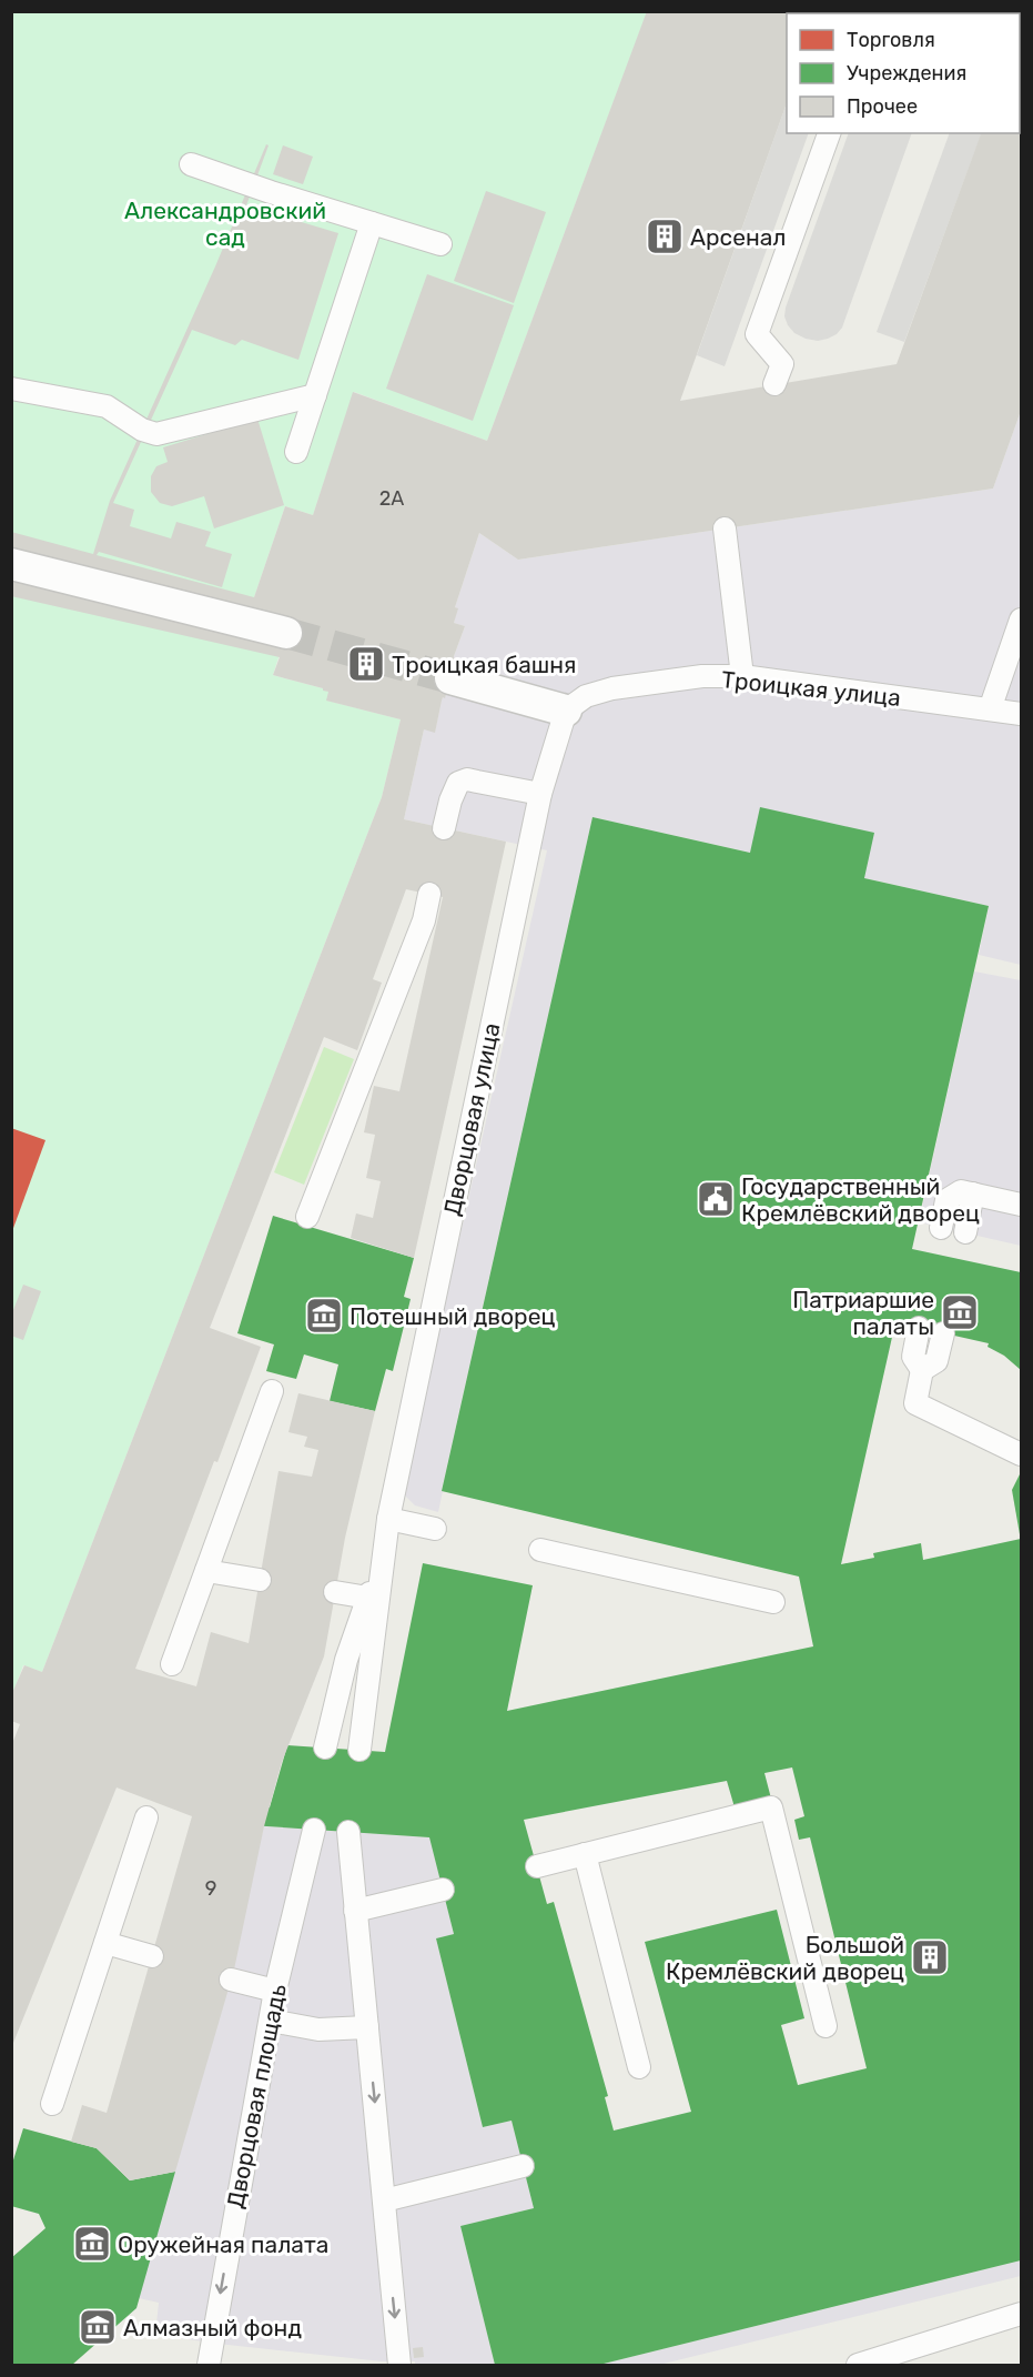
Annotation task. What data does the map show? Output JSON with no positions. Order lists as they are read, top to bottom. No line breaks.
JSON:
{"streets":{"lane":["Троицкая улица","Дворцовая улица","Дворцовая площадь"]},"crossings":[["Троицкая улица","Дворцовая улица"]],"parks":["Александровский сад"],"places":{"building":["Арсенал","Троицкая башня","Большой Кремлёвский дворец"],"public building":["Государственный Кремлёвский дворец"],"museum":["Патриаршие палаты","Потешный дворец","Оружейная палата","Алмазный фонд"]},"house_numbers":["2А","9"],"legend":["Торговля","Учреждения","Прочее"]}
